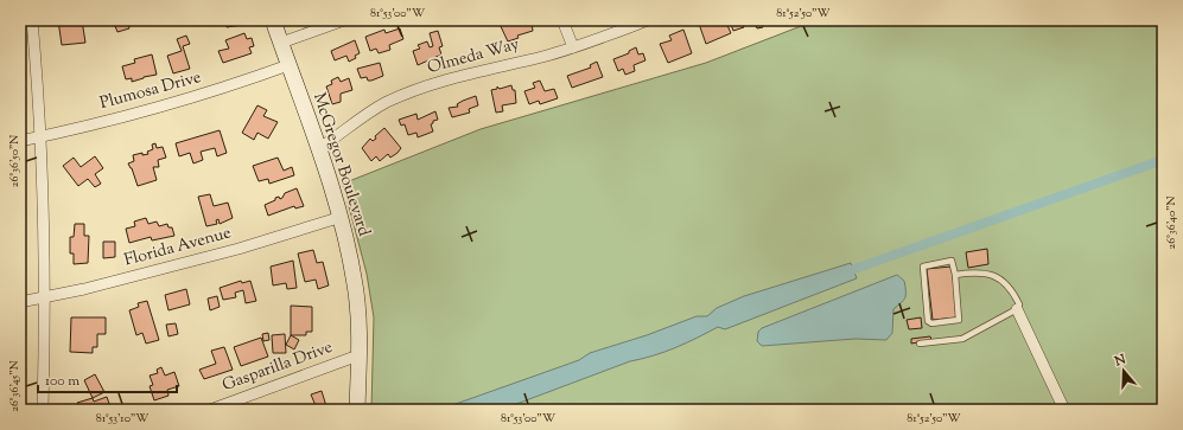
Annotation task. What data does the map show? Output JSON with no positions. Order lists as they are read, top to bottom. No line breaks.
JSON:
{"streets":{"main road":["McGregor Boulevard"],"street":["Olmeda Way","Plumosa Drive","Florida Avenue","Gasparilla Drive"]},"crossings":[["Olmeda Way","McGregor Boulevard"],["Plumosa Drive","McGregor Boulevard"],["McGregor Boulevard","Florida Avenue"],["McGregor Boulevard","Gasparilla Drive"]],"scale_bar":"100 m","north":"top","coordinates":["81°53'00\"W","81°52'50\"W","26°36'50\"N","26°36'40\"N","26°36'45\"N","81°53'10\"W"]}
